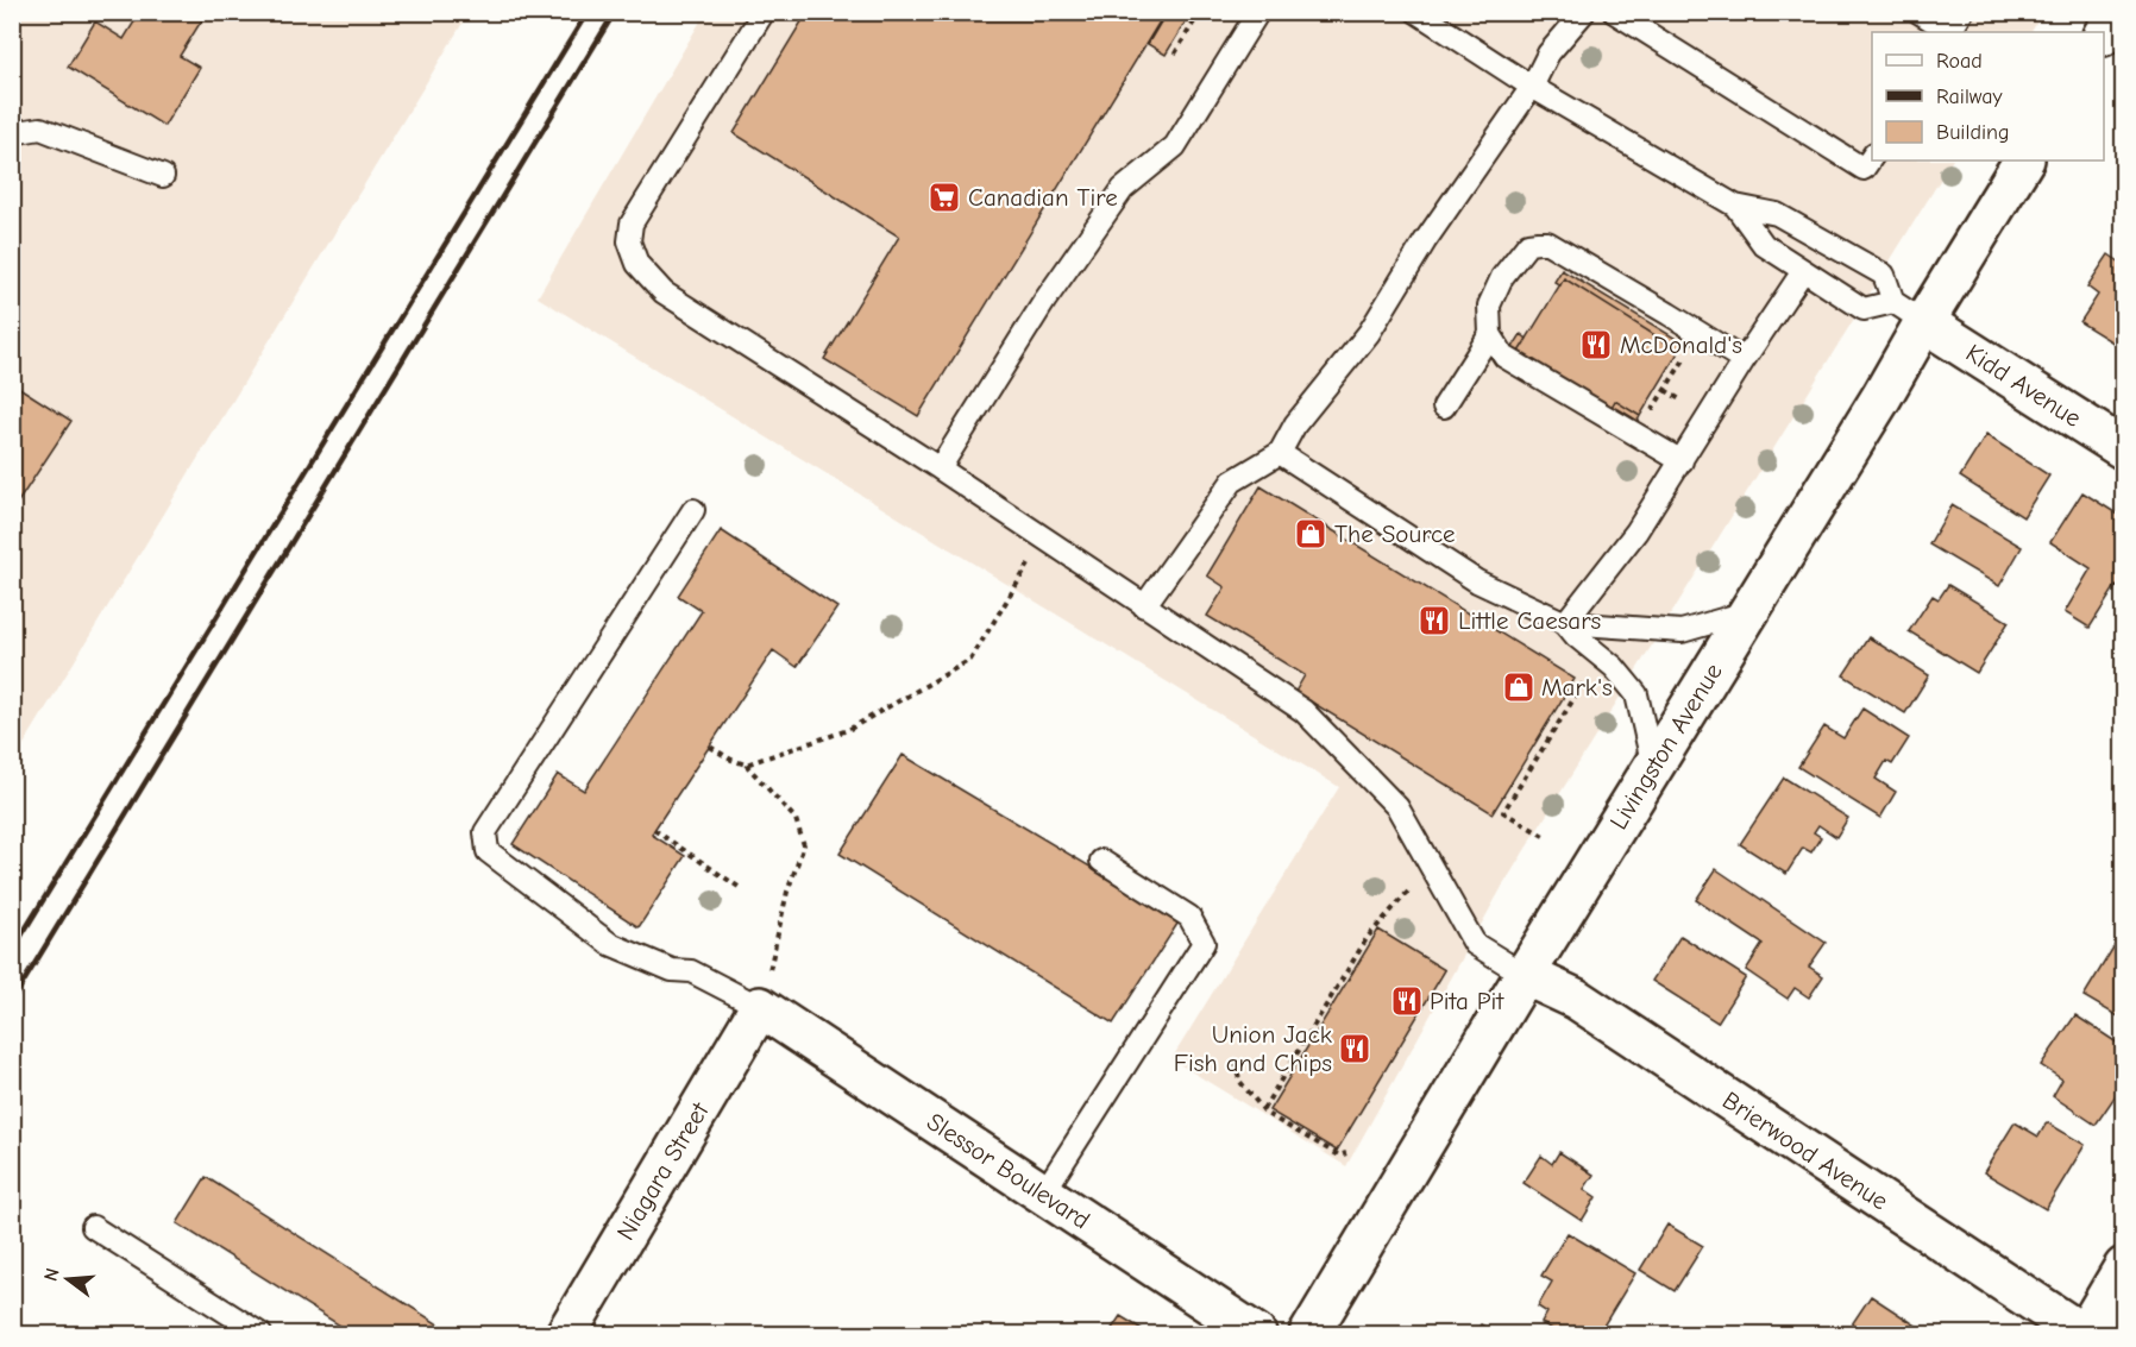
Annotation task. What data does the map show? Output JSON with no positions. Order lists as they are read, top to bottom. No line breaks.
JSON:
{"streets":{"street":["Kidd Avenue","Livingston Avenue","Brierwood Avenue","Niagara Street","Slessor Boulevard"]},"crossings":[["Kidd Avenue","Livingston Avenue"],["Livingston Avenue","Brierwood Avenue"],["Niagara Street","Slessor Boulevard"]],"places":{"supermarket":["Canadian Tire"],"restaurant":["McDonald's","Little Caesars","Pita Pit","Union Jack Fish and Chips"],"shop":["The Source","Mark's"]},"legend":["Road","Railway","Building"],"north":"left"}
